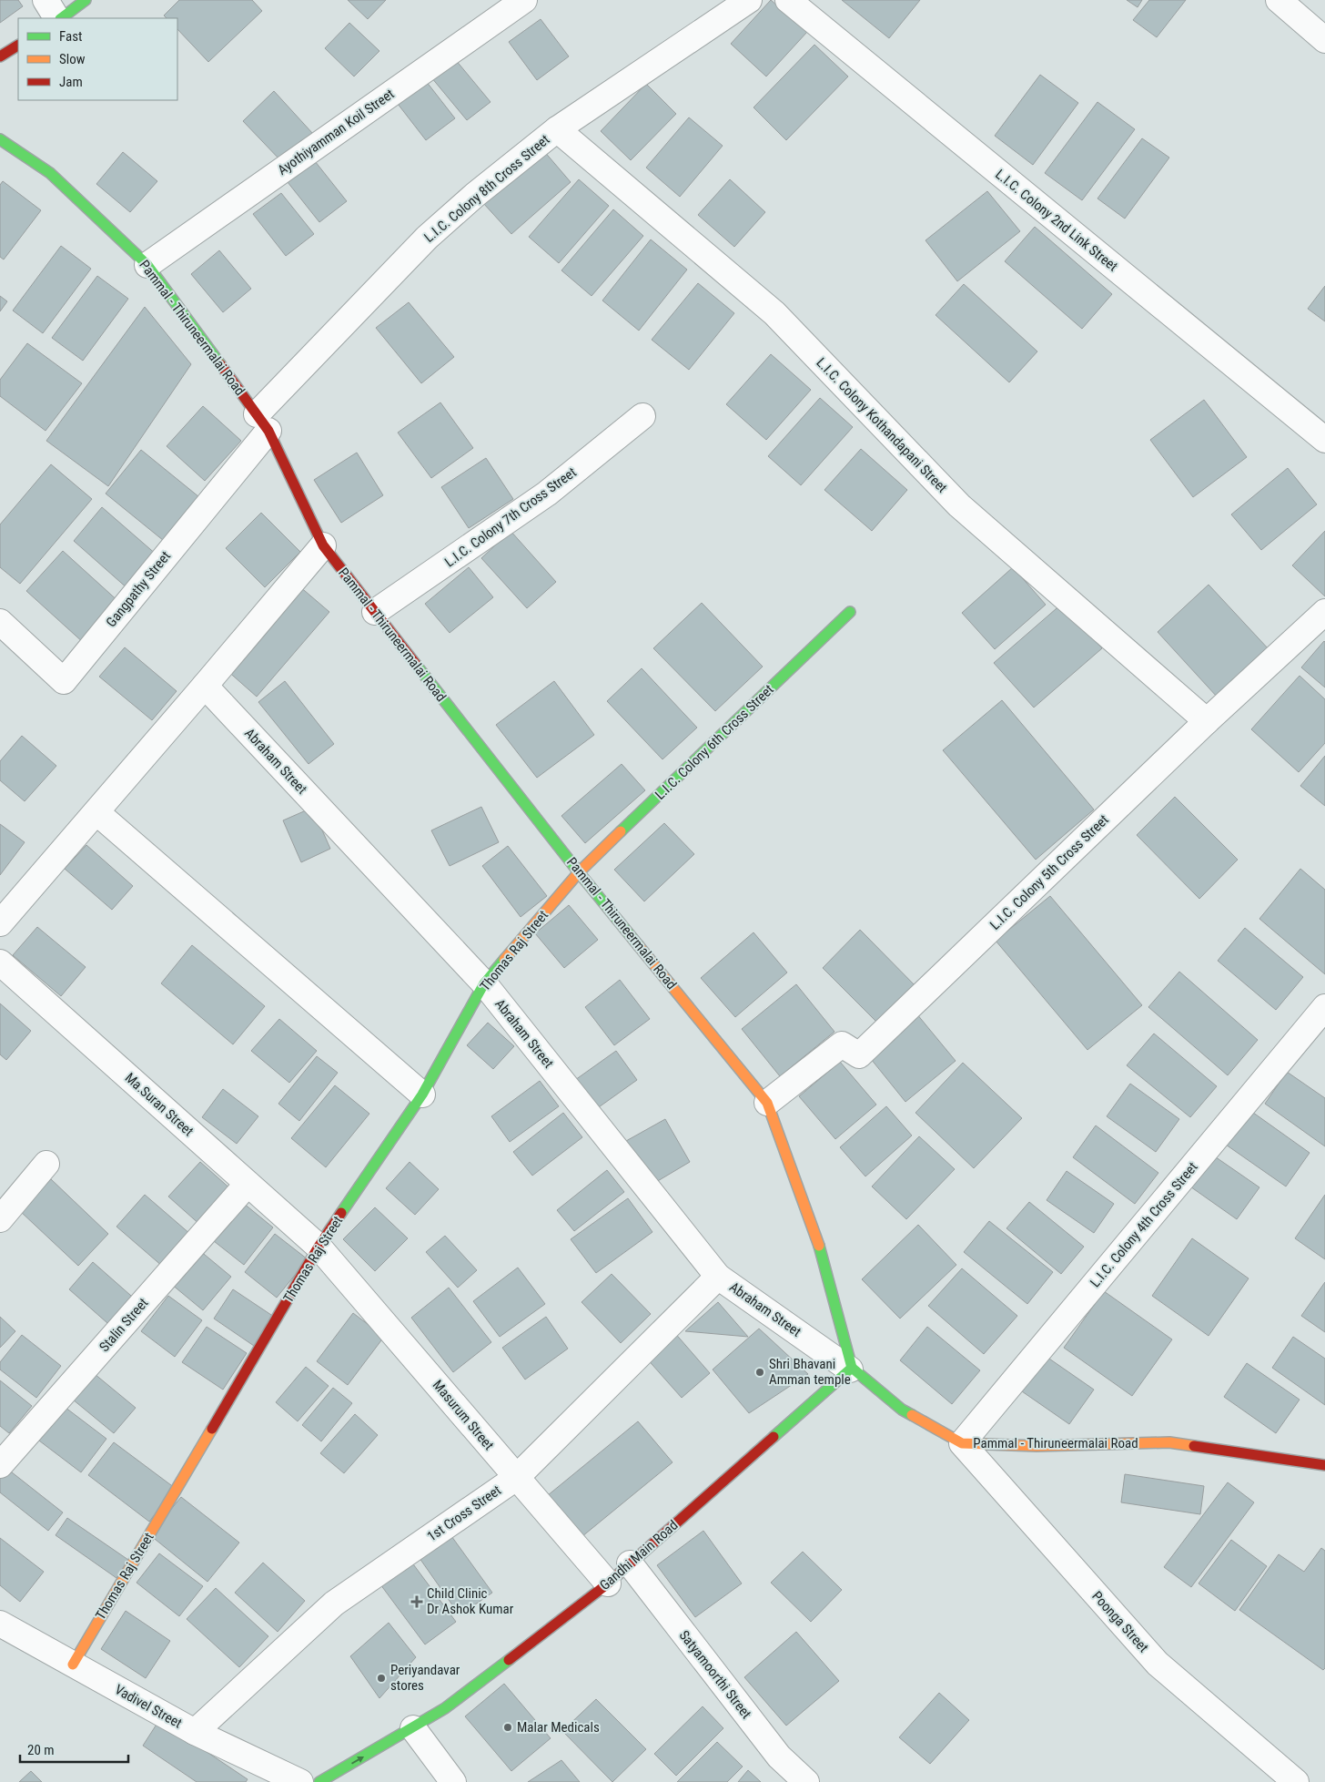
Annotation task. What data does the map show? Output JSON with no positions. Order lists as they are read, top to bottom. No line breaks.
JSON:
{"streets":{"street":["Ayothiyamman Koil Street","L.I.C. Colony 8th Cross Street","L.I.C. Colony 2nd Link Street","Pammal - Thiruneermalai Road","L.I.C. Colony Kothandapani Street","L.I.C. Colony 7th Cross Street","Gangpathy Street","L.I.C. Colony 6th Cross Street","Abraham Street","L.I.C. Colony 5th Cross Street","Thomas Raj Street","Ma.Suran Street","L.I.C. Colony 4th Cross Street","Stalin Street","Masurum Street","1st Cross Street","Gandhi Main Road","Poonga Street","Satyamoorthi Street","Vadivel Street"]},"crossings":[["Ayothiyamman Koil Street","Pammal - Thiruneermalai Road"],["L.I.C. Colony 8th Cross Street","Pammal - Thiruneermalai Road"],["L.I.C. Colony 8th Cross Street","L.I.C. Colony Kothandapani Street"],["L.I.C. Colony 8th Cross Street","Gangpathy Street"],["Pammal - Thiruneermalai Road","L.I.C. Colony 7th Cross Street"],["Pammal - Thiruneermalai Road","Gangpathy Street"],["Pammal - Thiruneermalai Road","L.I.C. Colony 6th Cross Street"],["Pammal - Thiruneermalai Road","Abraham Street"],["Pammal - Thiruneermalai Road","L.I.C. Colony 5th Cross Street"],["Pammal - Thiruneermalai Road","Thomas Raj Street"],["Pammal - Thiruneermalai Road","L.I.C. Colony 4th Cross Street"],["Pammal - Thiruneermalai Road","Gandhi Main Road"],["Pammal - Thiruneermalai Road","Poonga Street"],["L.I.C. Colony Kothandapani Street","L.I.C. Colony 5th Cross Street"],["L.I.C. Colony 6th Cross Street","Thomas Raj Street"],["Abraham Street","Thomas Raj Street"],["Abraham Street","1st Cross Street"],["Abraham Street","Gandhi Main Road"],["Thomas Raj Street","Ma.Suran Street"],["Thomas Raj Street","Masurum Street"],["Thomas Raj Street","Vadivel Street"],["Ma.Suran Street","Stalin Street"],["Ma.Suran Street","Masurum Street"],["L.I.C. Colony 4th Cross Street","Poonga Street"],["Masurum Street","1st Cross Street"],["Masurum Street","Gandhi Main Road"],["1st Cross Street","Vadivel Street"],["Gandhi Main Road","Satyamoorthi Street"]],"places":{"other":["Shri Bhavani Amman temple","Periyandavar stores","Malar Medicals"],"health":["Child Clinic Dr Ashok Kumar"]},"legend":["Fast","Slow","Jam"],"scale_bar":"20 m"}
